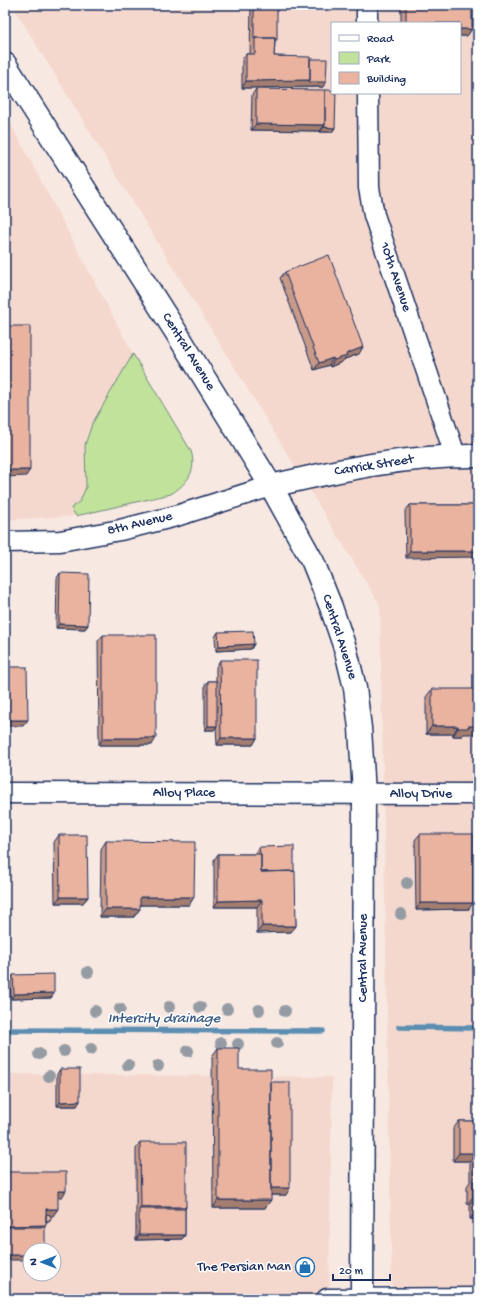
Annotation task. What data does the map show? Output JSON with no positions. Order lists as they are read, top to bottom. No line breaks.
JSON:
{"streets":{"main road":["Central Avenue","Carrick Street"],"street":["10th Avenue","8th Avenue","Alloy Place","Alloy Drive"]},"crossings":[["10th Avenue","Carrick Street"],["Central Avenue","Carrick Street"],["Central Avenue","8th Avenue"],["Central Avenue","Alloy Place"],["Central Avenue","Alloy Drive"],["Carrick Street","8th Avenue"],["Alloy Place","Alloy Drive"]],"water":["Intercity drainage"],"places":{"shop":["The Persian Man"]},"legend":["Road","Park","Building"],"scale_bar":"20 m","north":"left"}
